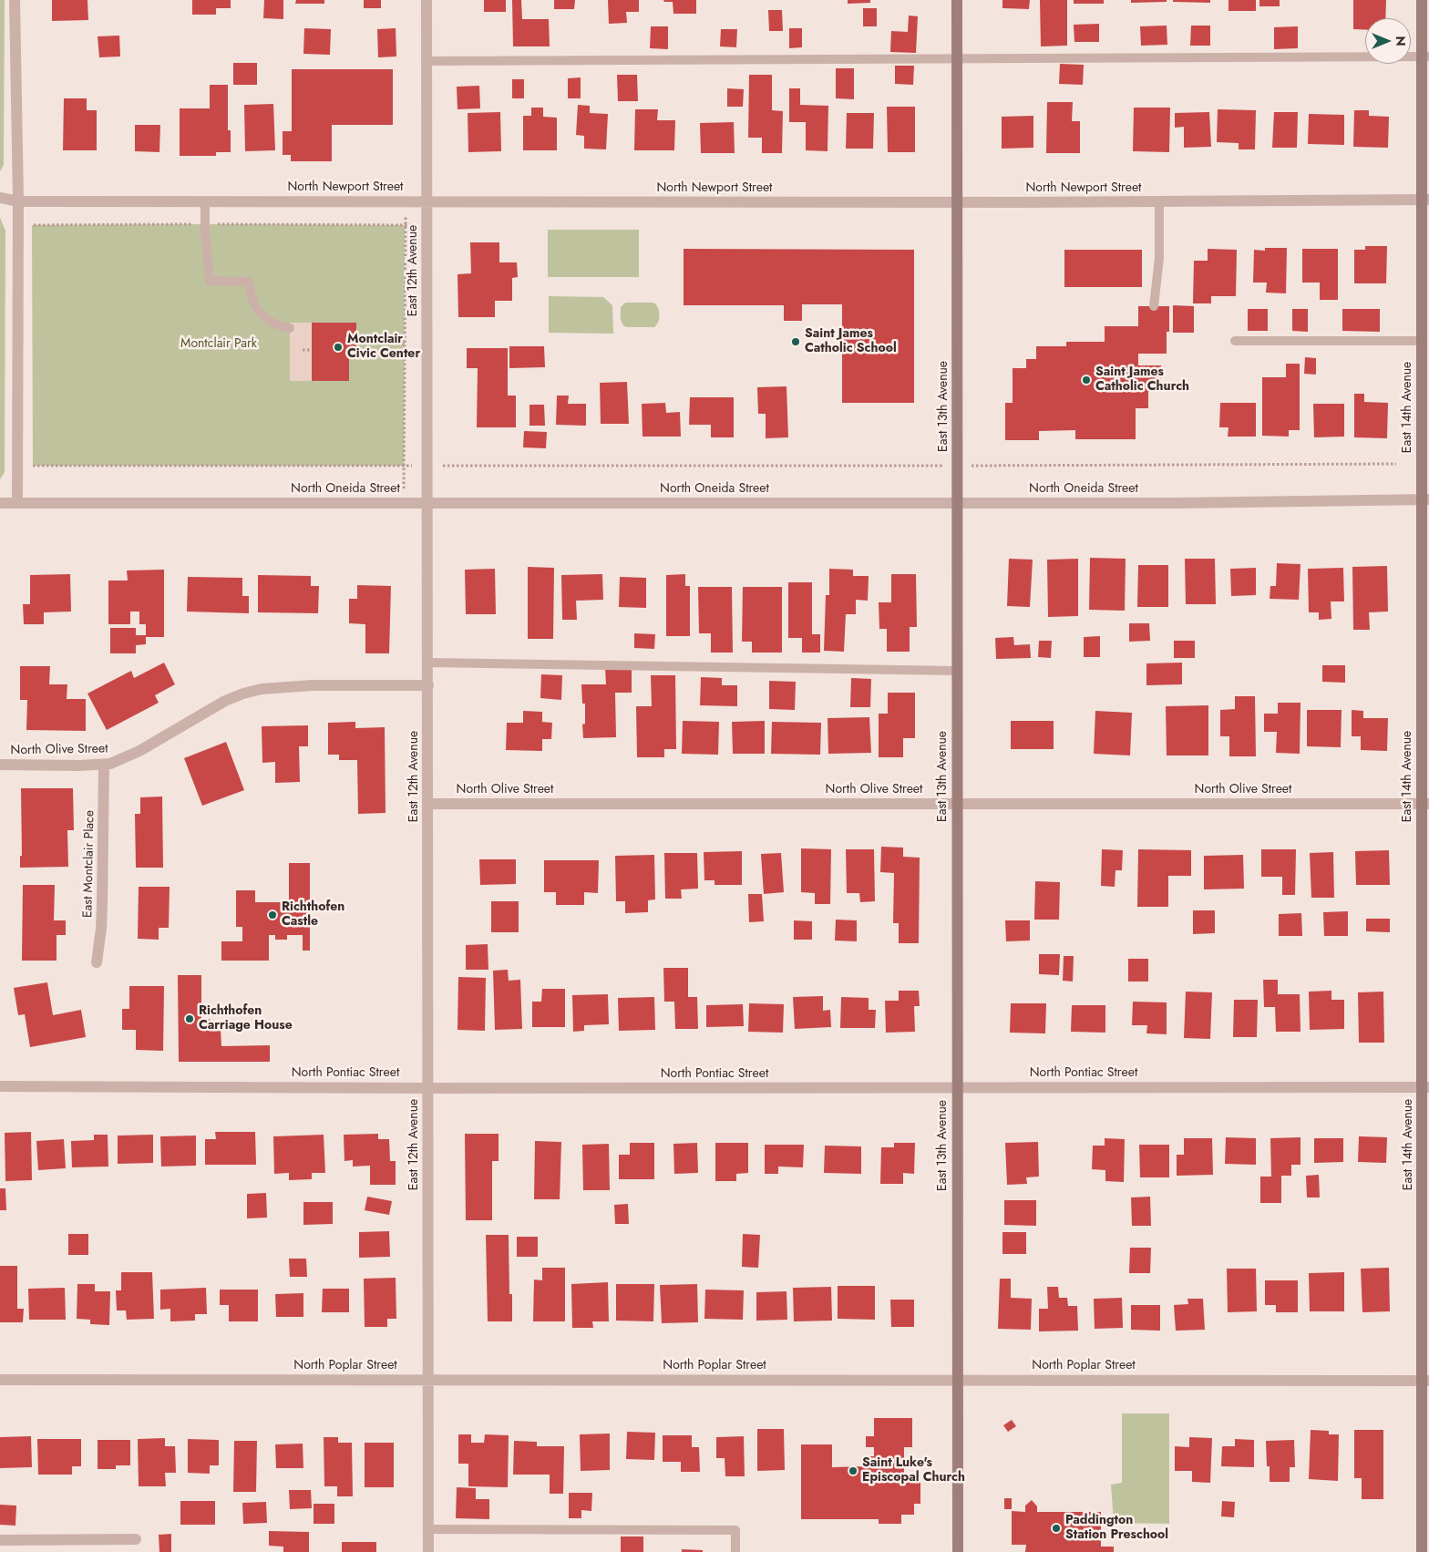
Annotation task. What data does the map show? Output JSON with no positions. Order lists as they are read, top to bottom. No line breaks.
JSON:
{"streets":{"main road":["East 13th Avenue","East 14th Avenue"],"street":["North Newport Street","East 12th Avenue","North Oneida Street","North Olive Street","East Montclair Place","North Pontiac Street","North Poplar Street"]},"crossings":[["North Newport Street","East 12th Avenue"],["North Newport Street","East 13th Avenue"],["North Newport Street","East 14th Avenue"],["East 12th Avenue","North Oneida Street"],["East 12th Avenue","North Olive Street"],["East 12th Avenue","North Pontiac Street"],["East 12th Avenue","North Poplar Street"],["East 13th Avenue","North Oneida Street"],["East 13th Avenue","North Olive Street"],["East 13th Avenue","North Pontiac Street"],["East 13th Avenue","North Poplar Street"],["East 14th Avenue","North Oneida Street"],["East 14th Avenue","North Olive Street"],["East 14th Avenue","North Pontiac Street"],["East 14th Avenue","North Poplar Street"],["North Olive Street","East Montclair Place"]],"parks":["Montclair Park"],"places":["Saint James Catholic School","Montclair Civic Center","Saint James Catholic Church","Richthofen Castle","Richthofen Carriage House","Saint Luke's Episcopal Church","Paddington Station Preschool"],"north":"right"}
